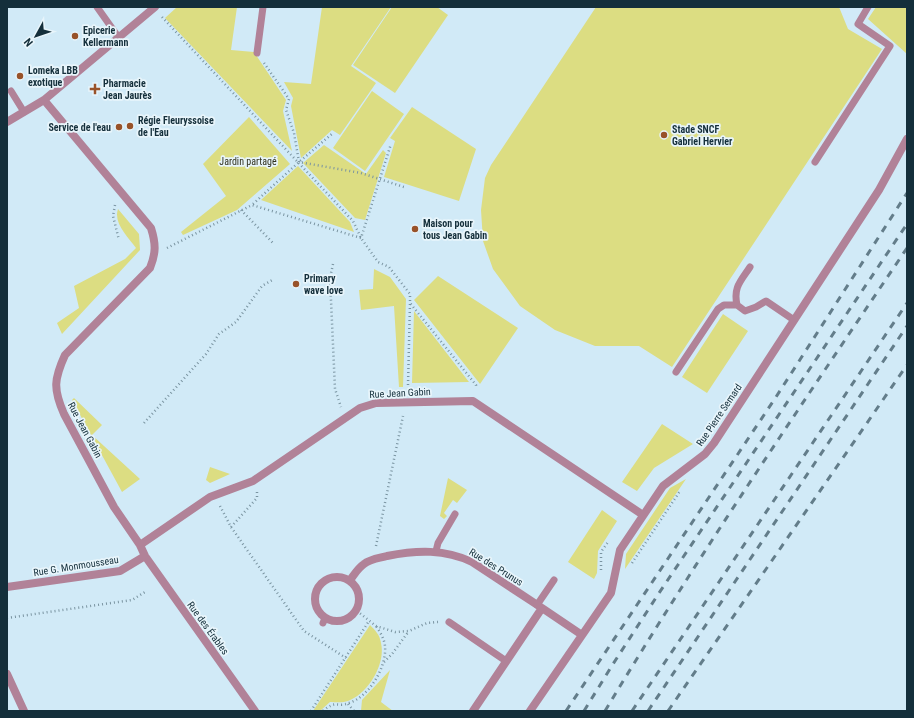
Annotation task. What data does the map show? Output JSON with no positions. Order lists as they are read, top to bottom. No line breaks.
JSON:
{"streets":{"street":["Rue Jean Gabin","Rue Pierre Semard","Rue G. Monmousseau","Rue des Prunus","Rue des Érables"]},"crossings":[["Rue Jean Gabin","Rue Pierre Semard"],["Rue Jean Gabin","Rue G. Monmousseau"],["Rue Jean Gabin","Rue des Érables"],["Rue Pierre Semard","Rue des Prunus"],["Rue G. Monmousseau","Rue des Érables"]],"parks":["Jardin partagé"],"places":{"other":["Epicerie Kellermann","Lomeka LBB exotique","Régie Fleuryssoise de l'Eau","Service de l'eau","Stade SNCF Gabriel Hervier","Maison pour tous Jean Gabin","Primary wave love"],"health":["Pharmacie Jean Jaurès"]},"north":"bottom left"}
